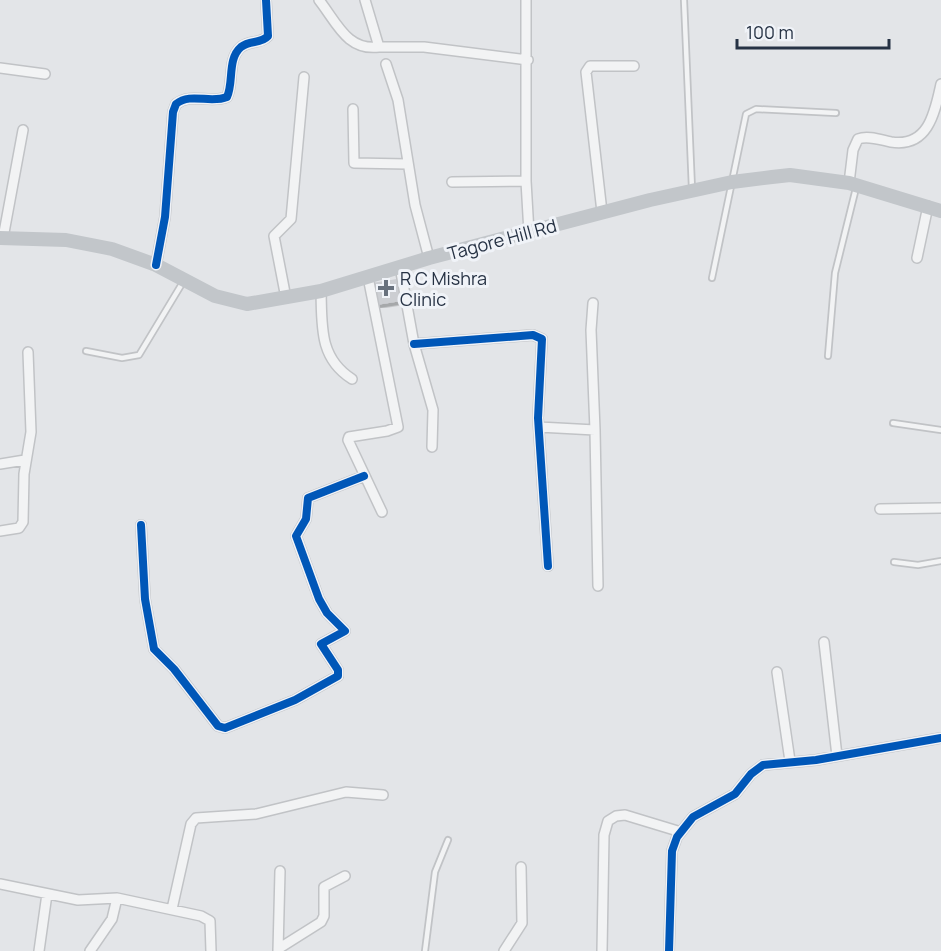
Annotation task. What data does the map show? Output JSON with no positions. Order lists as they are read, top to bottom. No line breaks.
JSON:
{"streets":{"main road":["Tagore Hill Rd"]},"places":{"health":["R C Mishra Clinic"]},"scale_bar":"100 m"}
